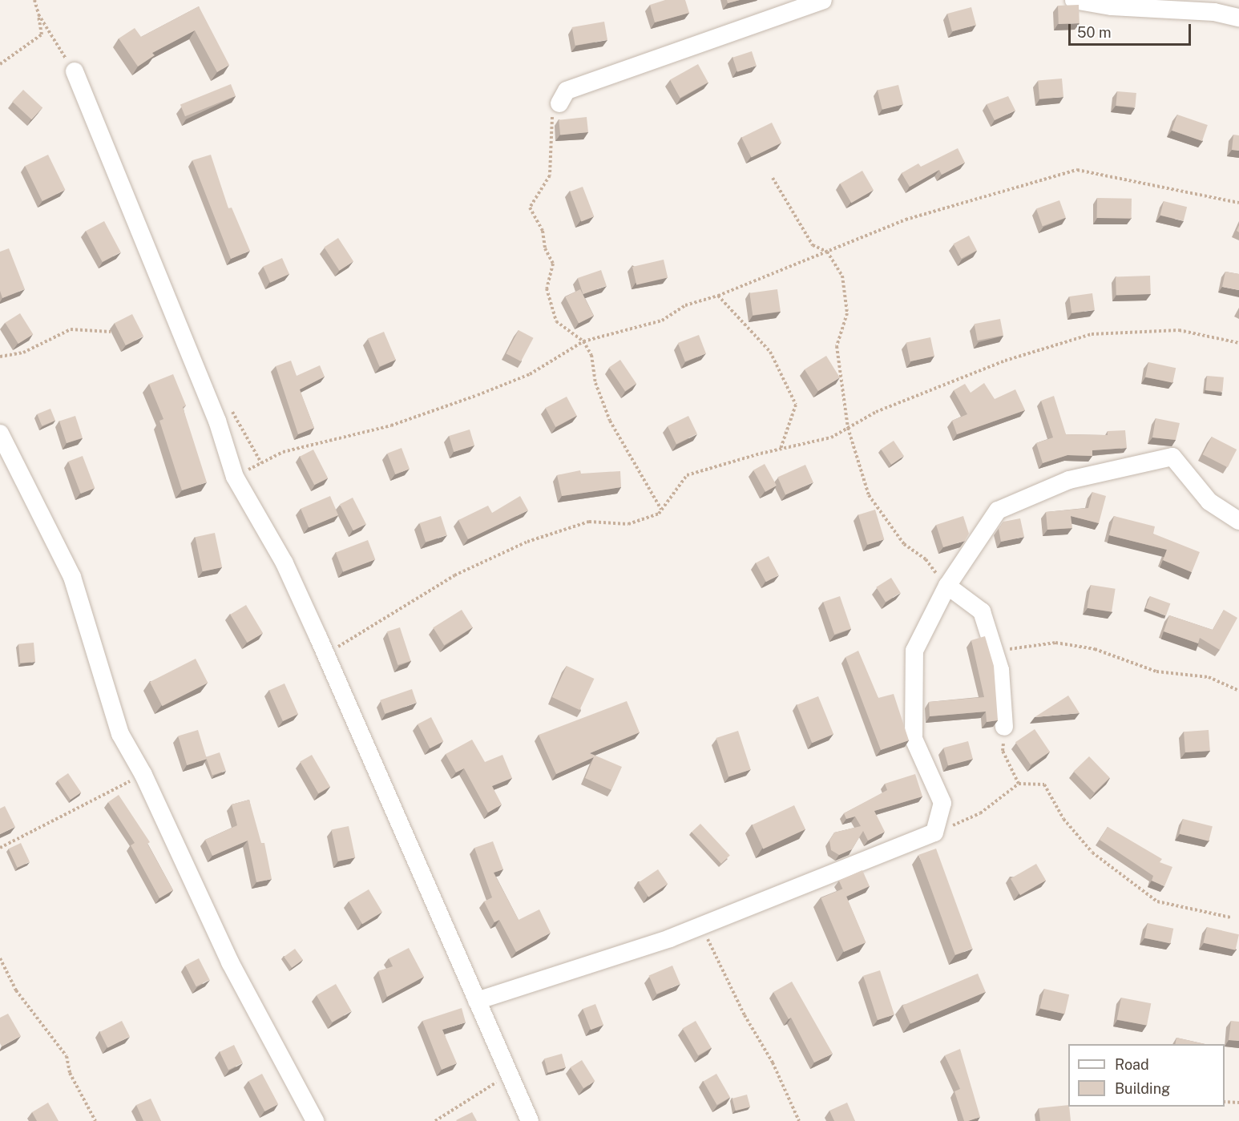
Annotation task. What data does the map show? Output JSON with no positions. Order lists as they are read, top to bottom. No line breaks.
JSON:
{"legend":["Road","Building"],"scale_bar":"50 m"}
